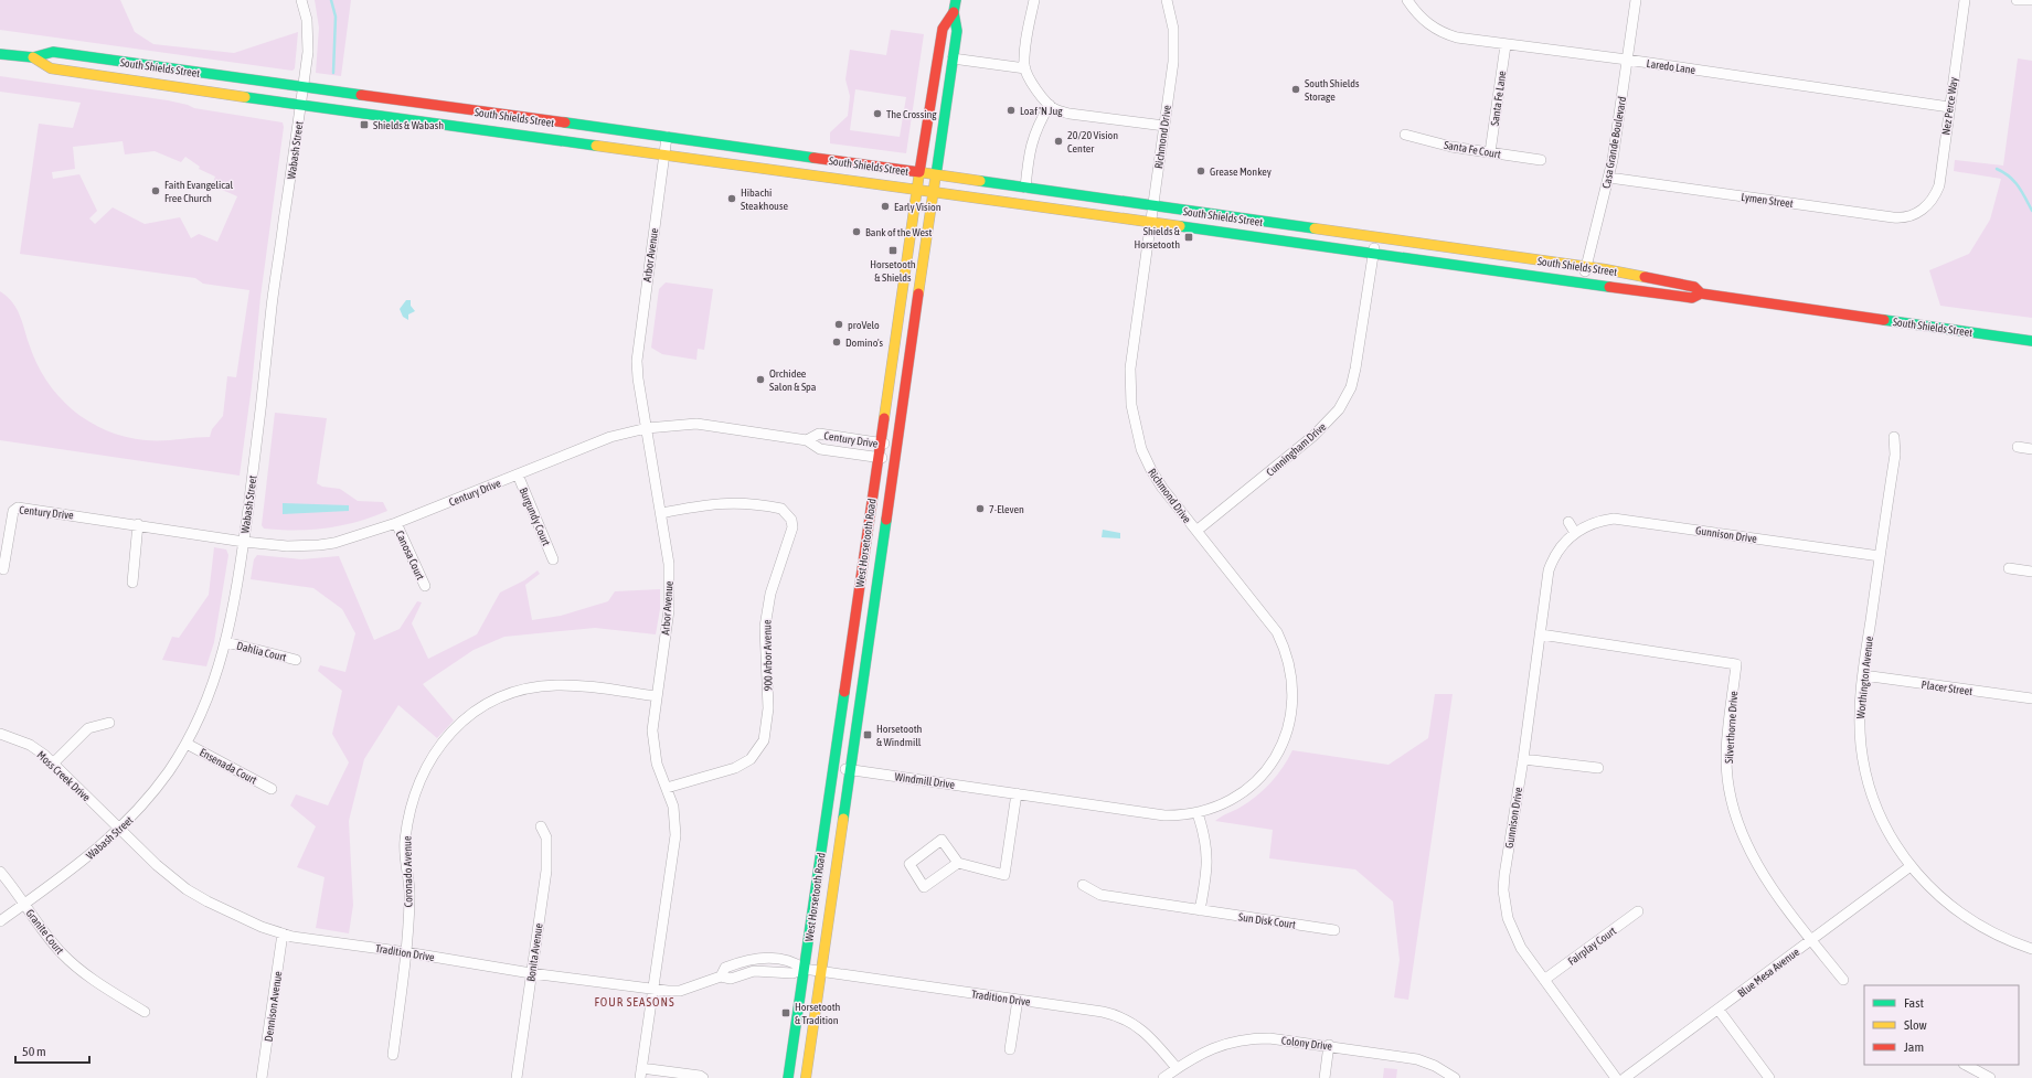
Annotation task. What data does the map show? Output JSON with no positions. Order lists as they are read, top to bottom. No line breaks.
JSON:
{"streets":{"main road":["South Shields Street","West Horsetooth Road"],"street":["Laredo Lane","Santa Fe Lane","Nez Perce Way","Richmond Drive","Casa Grande Boulevard","Santa Fe Court","Wabash Street","Lymen Street","Arbor Avenue","Century Drive","Cunningham Drive","Burgundy Court","Gunnison Drive","Canosa Court","Dahlia Court","900 Arbor Avenue","Worthington Avenue","Placer Street","Silverthorne Drive","Ensenada Court","Moss Creek Drive","Windmill Drive","Coronado Avenue","Sun Disk Court","Granite Court","Fairplay Court","Tradition Drive","Bonita Avenue","Blue Mesa Avenue","Dennison Avenue","Colony Drive"]},"crossings":[["Laredo Lane","Santa Fe Lane"],["Laredo Lane","Nez Perce Way"],["Laredo Lane","Casa Grande Boulevard"],["South Shields Street","Richmond Drive"],["South Shields Street","Casa Grande Boulevard"],["South Shields Street","Wabash Street"],["South Shields Street","Arbor Avenue"],["South Shields Street","Cunningham Drive"],["South Shields Street","West Horsetooth Road"],["Santa Fe Lane","Santa Fe Court"],["Nez Perce Way","Lymen Street"],["Richmond Drive","Cunningham Drive"],["Richmond Drive","Windmill Drive"],["Casa Grande Boulevard","Lymen Street"],["Wabash Street","Century Drive"],["Wabash Street","Dahlia Court"],["Wabash Street","Ensenada Court"],["Wabash Street","Moss Creek Drive"],["Wabash Street","Granite Court"],["Wabash Street","Tradition Drive"],["Arbor Avenue","Century Drive"],["Arbor Avenue","900 Arbor Avenue"],["Arbor Avenue","Coronado Avenue"],["Arbor Avenue","Tradition Drive"],["Century Drive","Burgundy Court"],["Century Drive","West Horsetooth Road"],["Century Drive","Canosa Court"],["Gunnison Drive","Worthington Avenue"],["Gunnison Drive","Silverthorne Drive"],["Gunnison Drive","Fairplay Court"],["West Horsetooth Road","Windmill Drive"],["West Horsetooth Road","Tradition Drive"],["Worthington Avenue","Placer Street"],["Worthington Avenue","Blue Mesa Avenue"],["Silverthorne Drive","Blue Mesa Avenue"],["Moss Creek Drive","Tradition Drive"],["Coronado Avenue","Tradition Drive"],["Tradition Drive","Bonita Avenue"],["Tradition Drive","Dennison Avenue"],["Tradition Drive","Colony Drive"]],"districts":["FOUR SEASONS"],"places":{"other":["South Shields Storage","Loaf 'N Jug","The Crossing","20/20 Vision Center","Grease Monkey","Faith Evangelical Free Church","Hibachi Steakhouse","Early Vision","Bank of the West","proVelo","Domino's","Orchidee Salon & Spa","7-Eleven"],"transit":["Shields & Wabash","Shields & Horsetooth","Horsetooth & Shields","Horsetooth & Windmill","Horsetooth & Tradition"]},"legend":["Fast","Slow","Jam"],"scale_bar":"50 m"}
